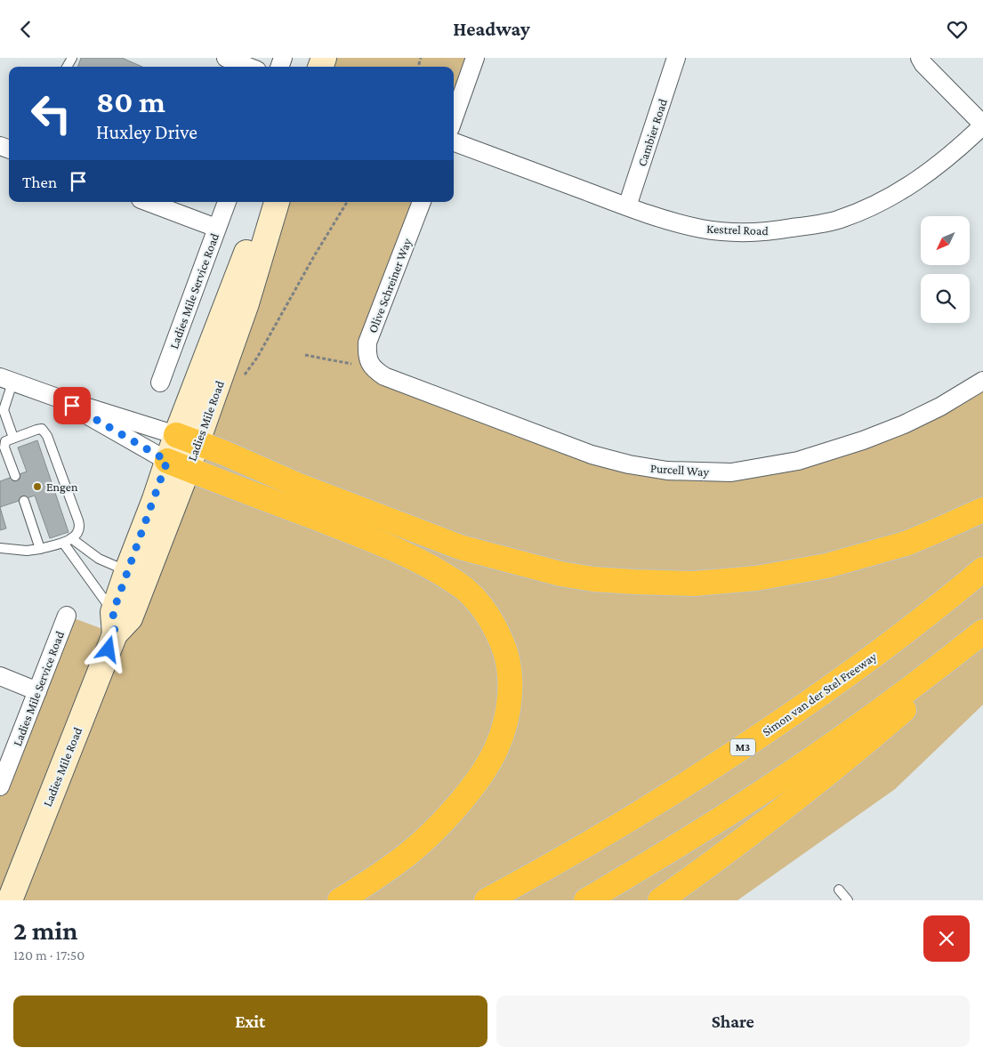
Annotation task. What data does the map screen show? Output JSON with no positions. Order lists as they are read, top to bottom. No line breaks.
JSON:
{"streets":{"highway":["Simon van der Stel Freeway","M3"],"main road":["Ladies Mile Road"],"street":["Cambier Road","Kestrel Road","Olive Schreiner Way","Ladies Mile Service Road","Purcell Way"]},"crossings":[["Cambier Road","Kestrel Road"],["Olive Schreiner Way","Purcell Way"]],"places":["Engen"],"north":"bottom left","page":{"header":"Headway","turn":["80 m","Huxley Drive"],"then":"Then","heading":["2 min","120 m · 17:50"],"buttons":["Exit","Share"]}}
